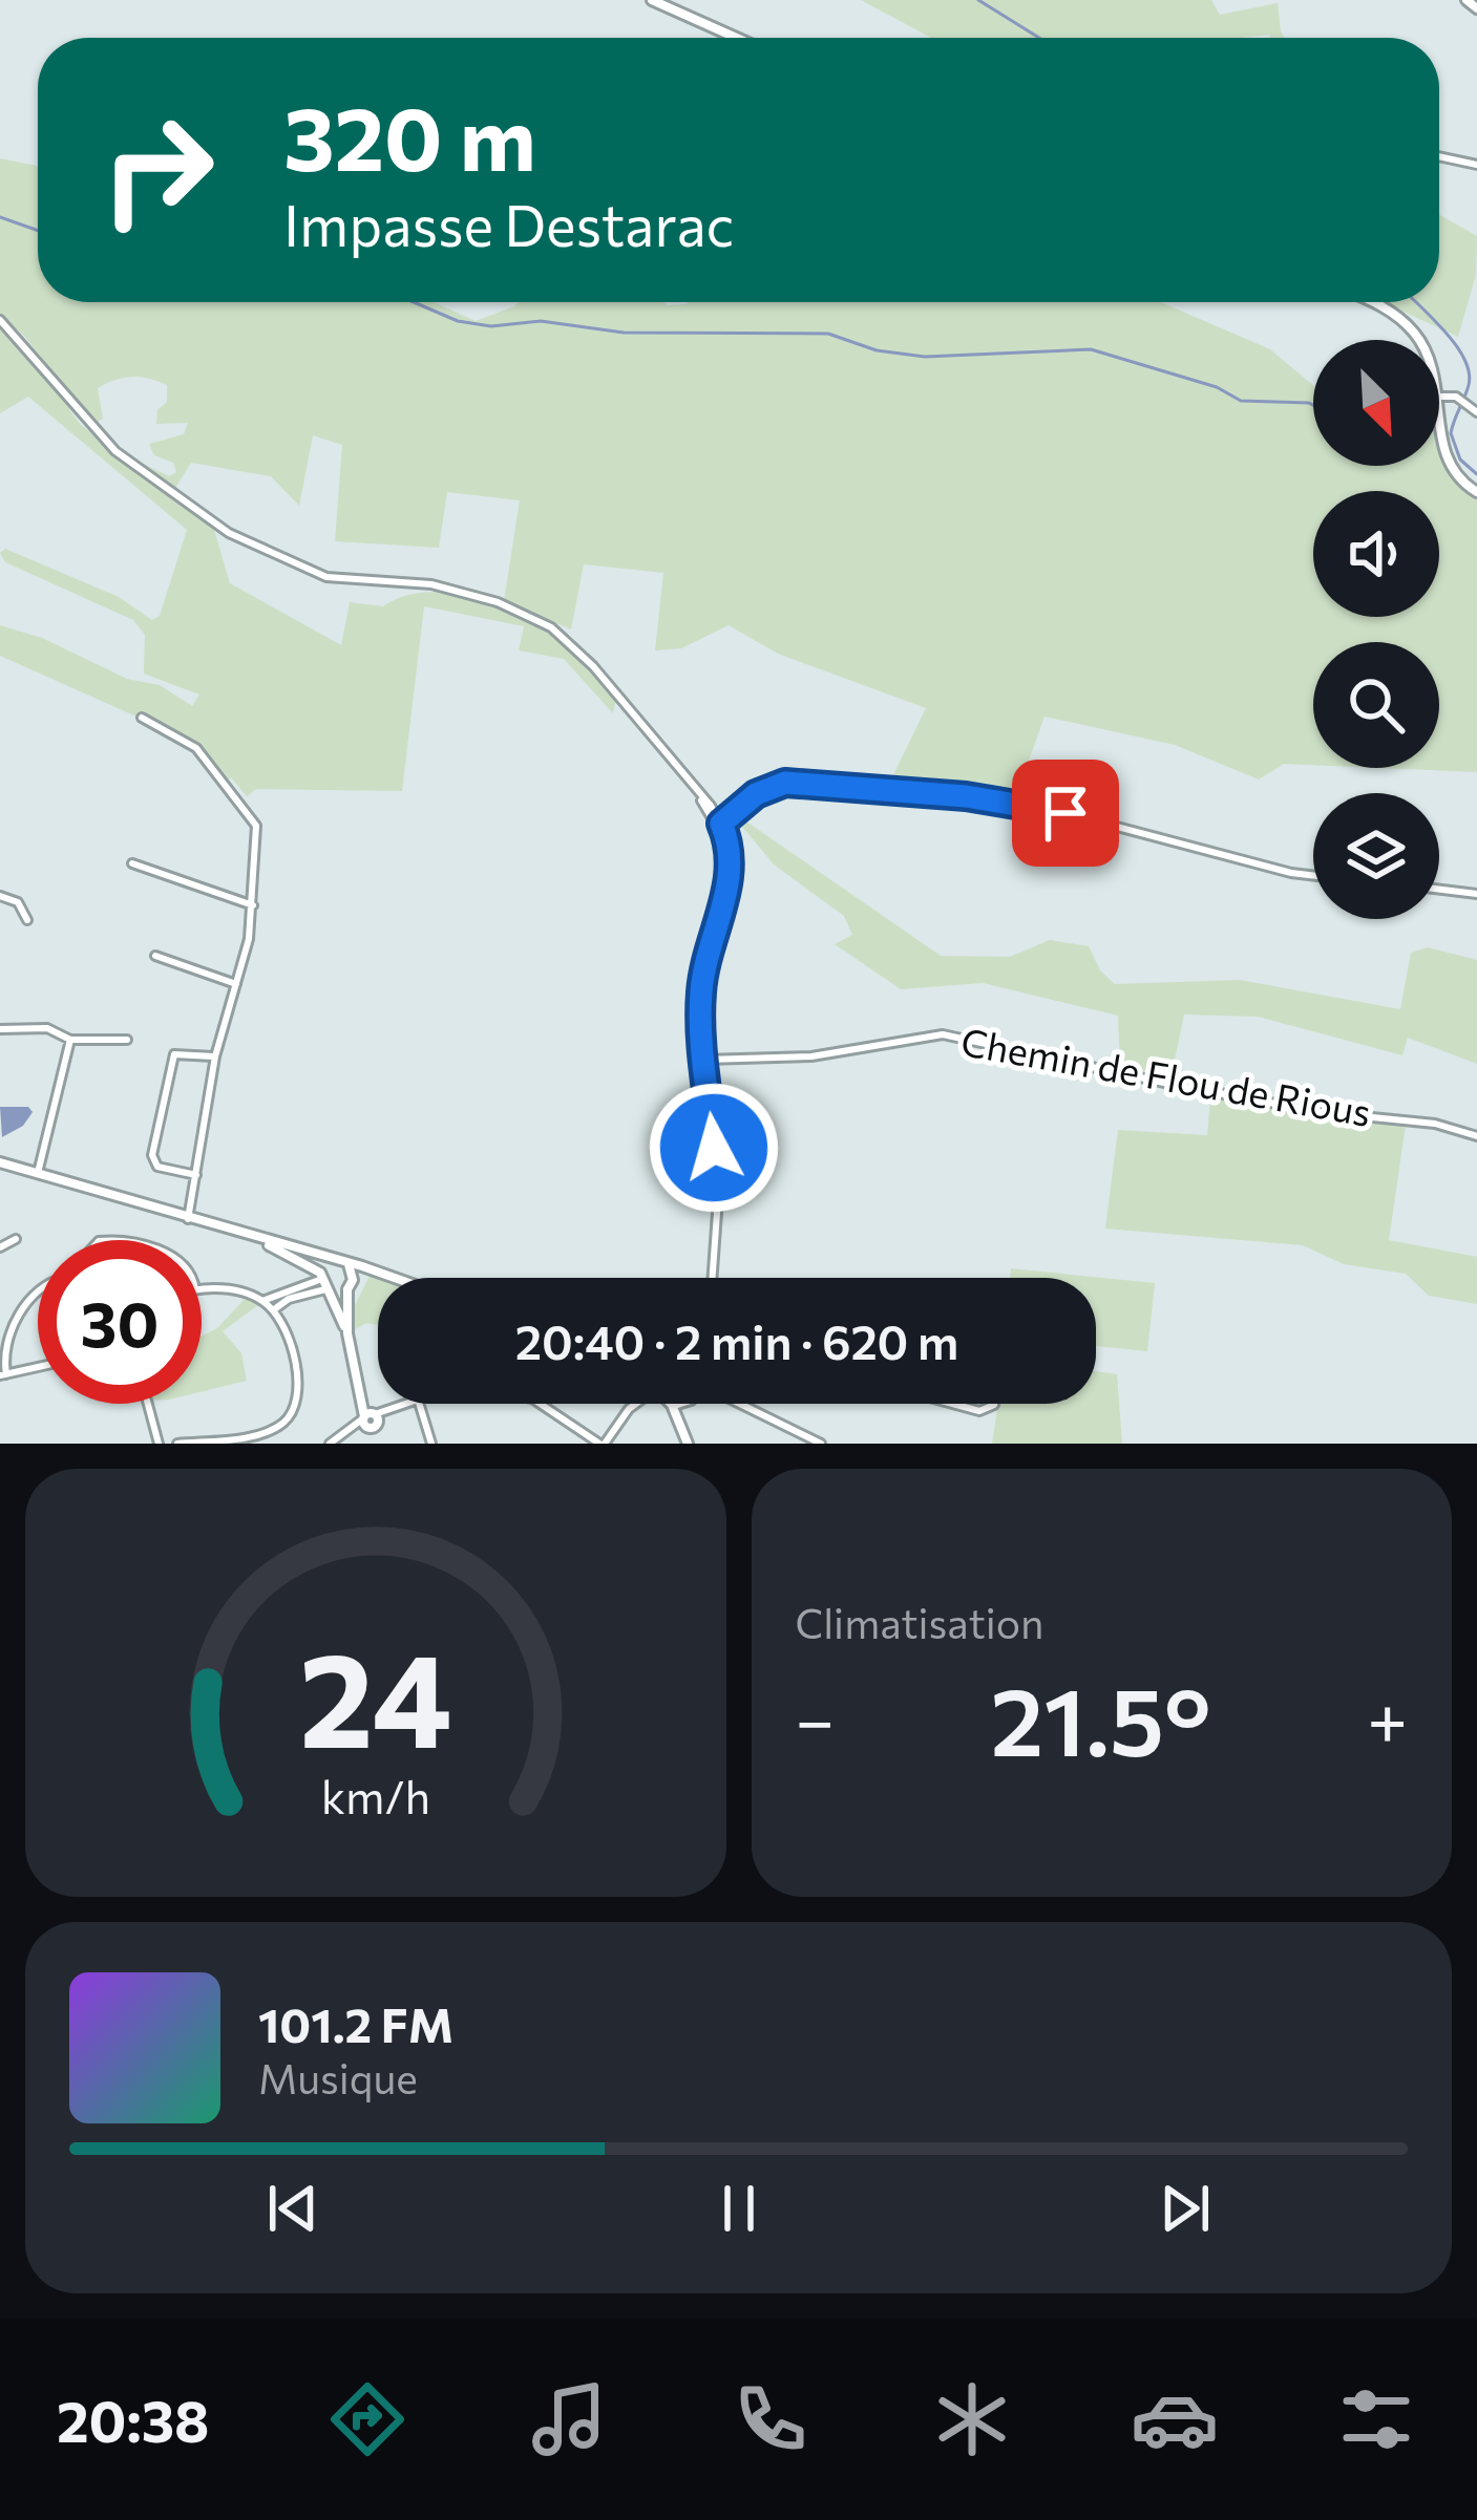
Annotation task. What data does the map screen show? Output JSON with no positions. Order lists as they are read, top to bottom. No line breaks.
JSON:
{"streets":{"street":["Chemin de Flou de Rious"]},"north":"bottom right","page":{"turn":["320 m","Impasse Destarac"],"limit":"30","trip":"20:40 · 2 min · 620 m","tile":"Climatisation","heat":["−","21.5°","+"],"song":["101.2 FM","Musique"],"tabs":"20:38","gauge":["24","km/h"]}}
